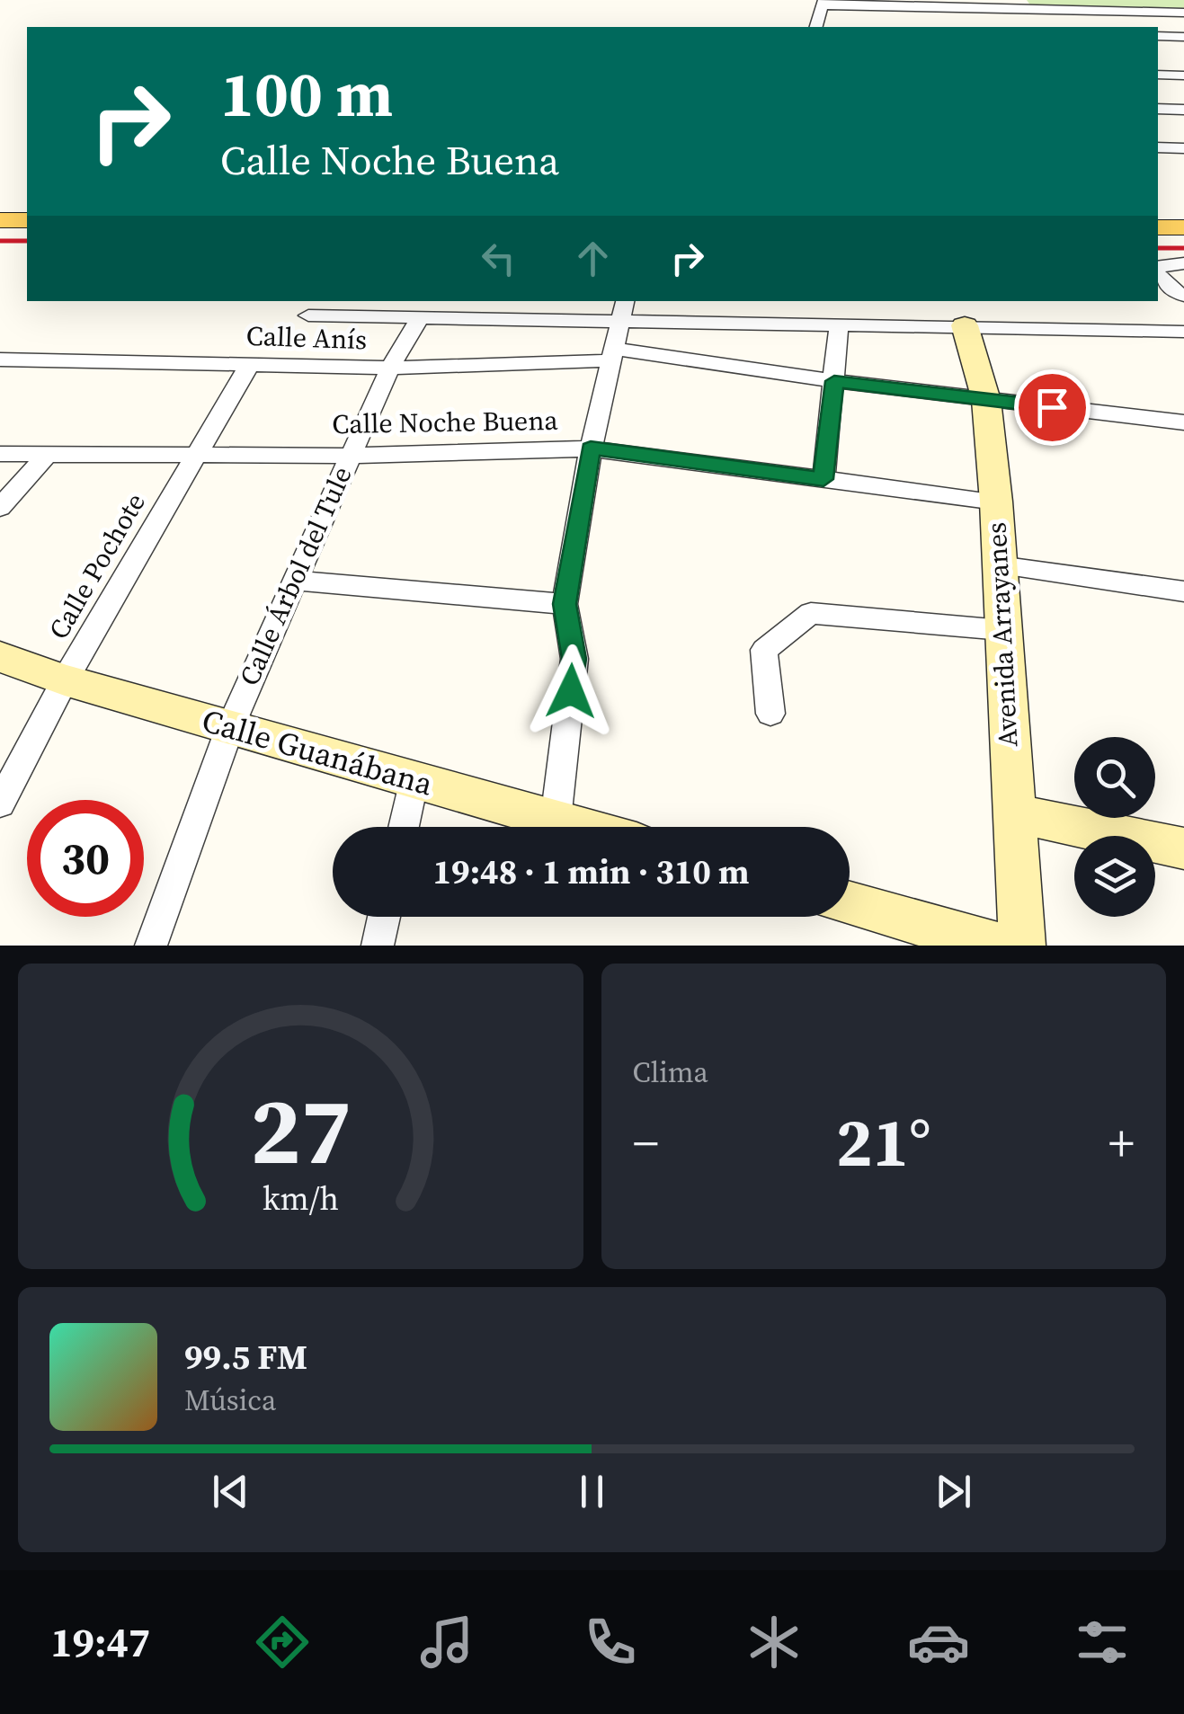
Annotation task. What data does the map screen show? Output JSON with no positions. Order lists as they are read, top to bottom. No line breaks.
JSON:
{"streets":{"main road":["Avenida Arrayanes","Calle Guanábana"],"street":["Calle Anís","Calle Noche Buena","Calle Pochote","Calle Árbol del Tule"]},"crossings":[["Calle Anís","Calle Pochote"],["Calle Anís","Calle Árbol del Tule"],["Calle Anís","Avenida Arrayanes"],["Calle Noche Buena","Calle Pochote"],["Calle Noche Buena","Calle Árbol del Tule"],["Calle Noche Buena","Avenida Arrayanes"],["Calle Pochote","Calle Guanábana"],["Calle Árbol del Tule","Calle Guanábana"]],"page":{"turn":["100 m","Calle Noche Buena"],"limit":"30","trip":"19:48 · 1 min · 310 m","tile":"Clima","heat":["−","21°","+"],"song":["99.5 FM","Música"],"tabs":"19:47","gauge":["27","km/h"]}}
